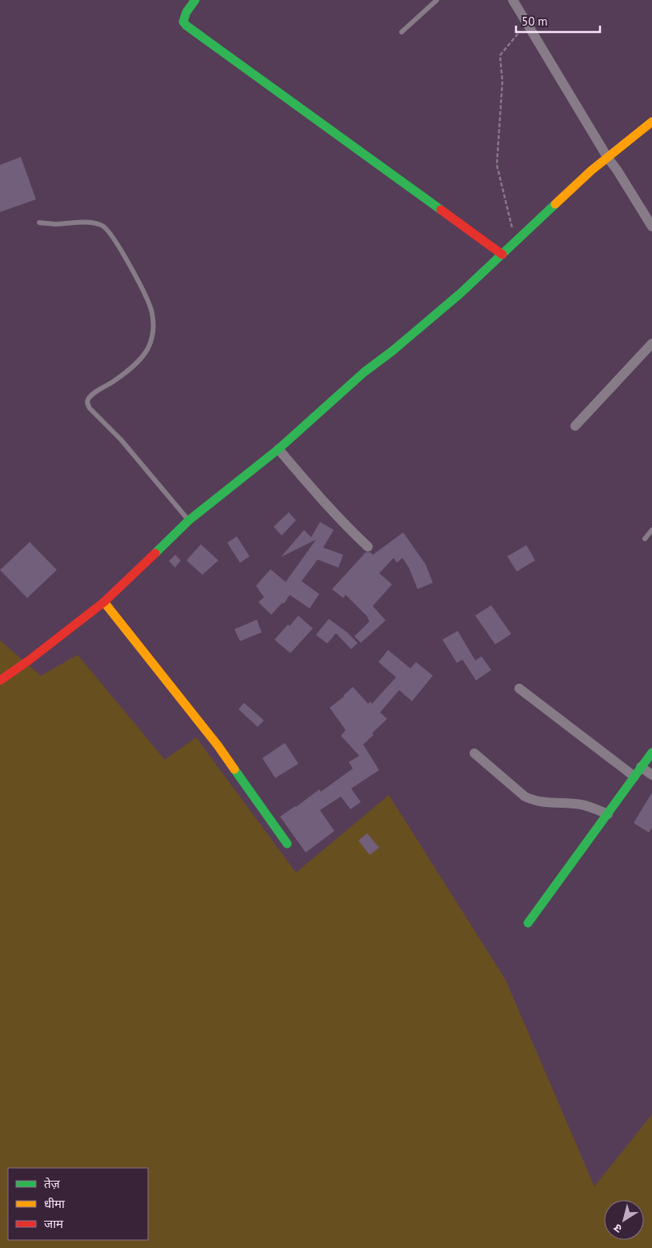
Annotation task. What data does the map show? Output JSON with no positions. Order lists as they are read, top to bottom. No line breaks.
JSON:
{"legend":["तेज़","धीमा","जाम"],"scale_bar":"50 m","north":"bottom left"}
